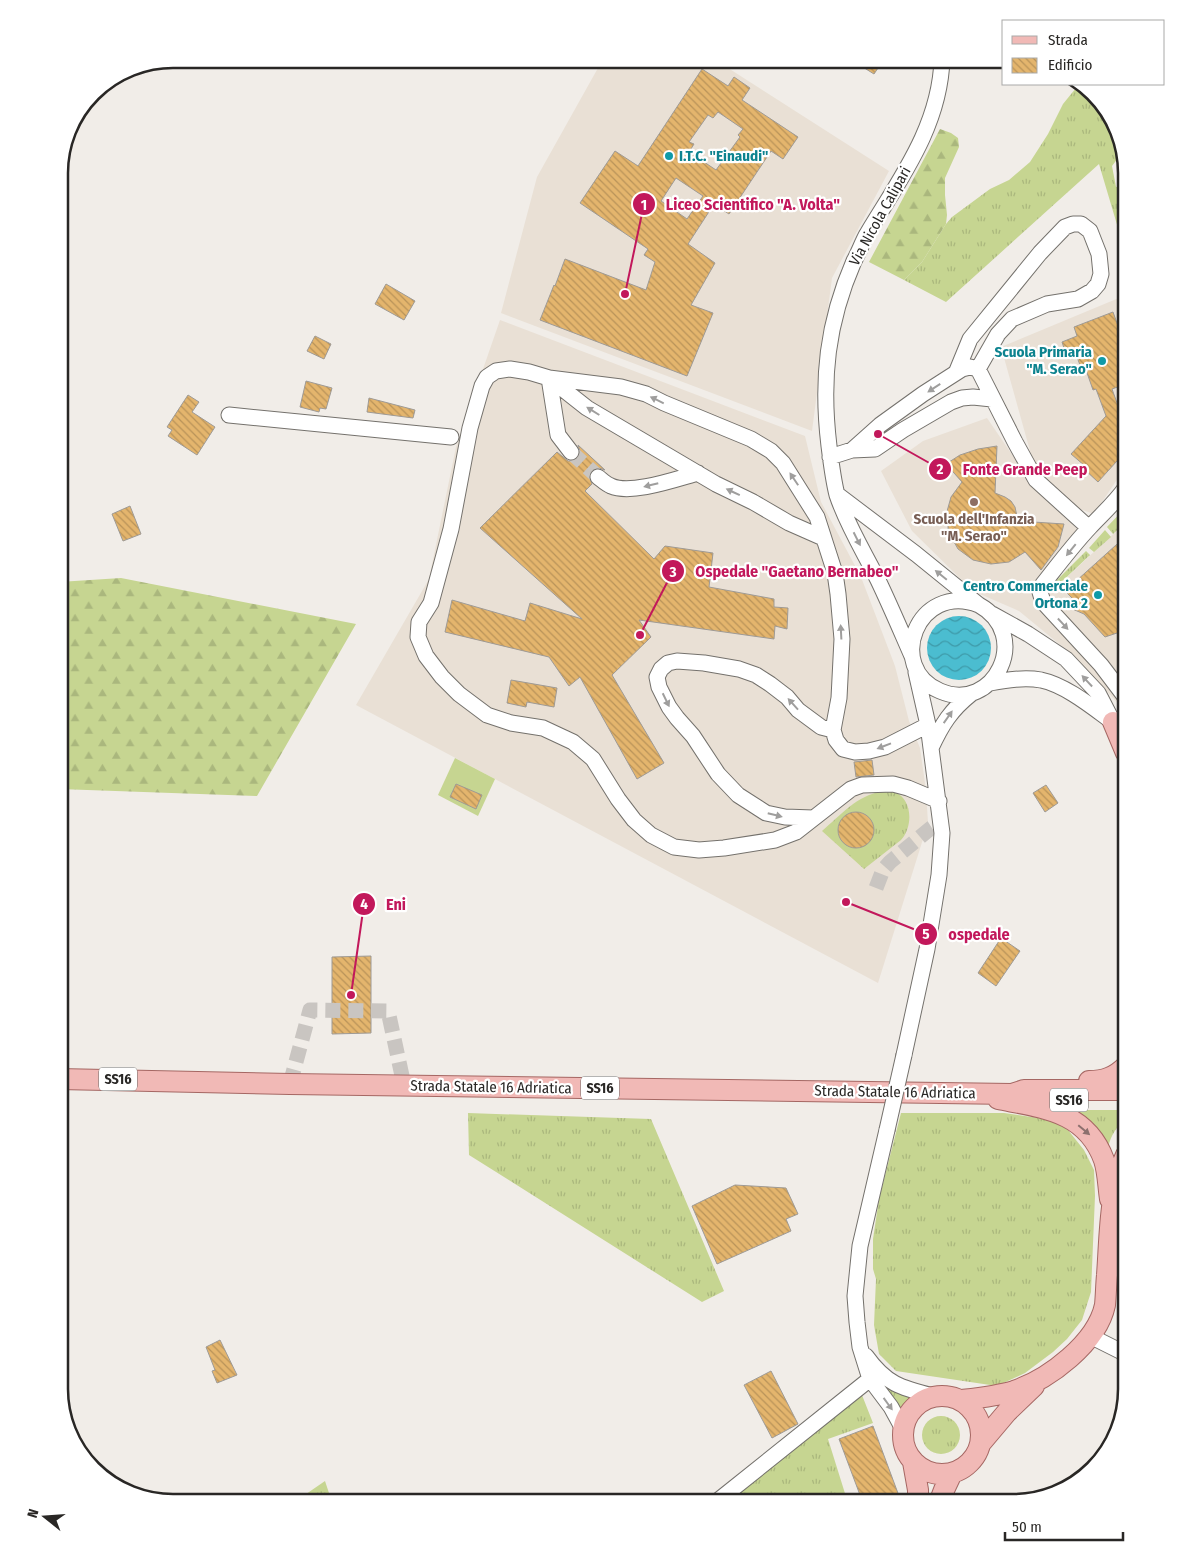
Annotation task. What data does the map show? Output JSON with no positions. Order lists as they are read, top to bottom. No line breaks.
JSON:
{"streets":{"main road":["SS16","Strada Statale 16 Adriatica"],"street":["Via Nicola Calipari"]},"places":["I.T.C. \"Einaudi\"","Liceo Scientifico \"A. Volta\"","Scuola Primaria \"M. Serao\"","Fonte Grande Peep","Scuola dell'Infanzia \"M. Serao\"","Centro Commerciale Ortona 2","Ospedale \"Gaetano Bernabeo\"","ospedale","Eni"],"legend":["Strada","Edificio"],"scale_bar":"50 m","north":"left"}
